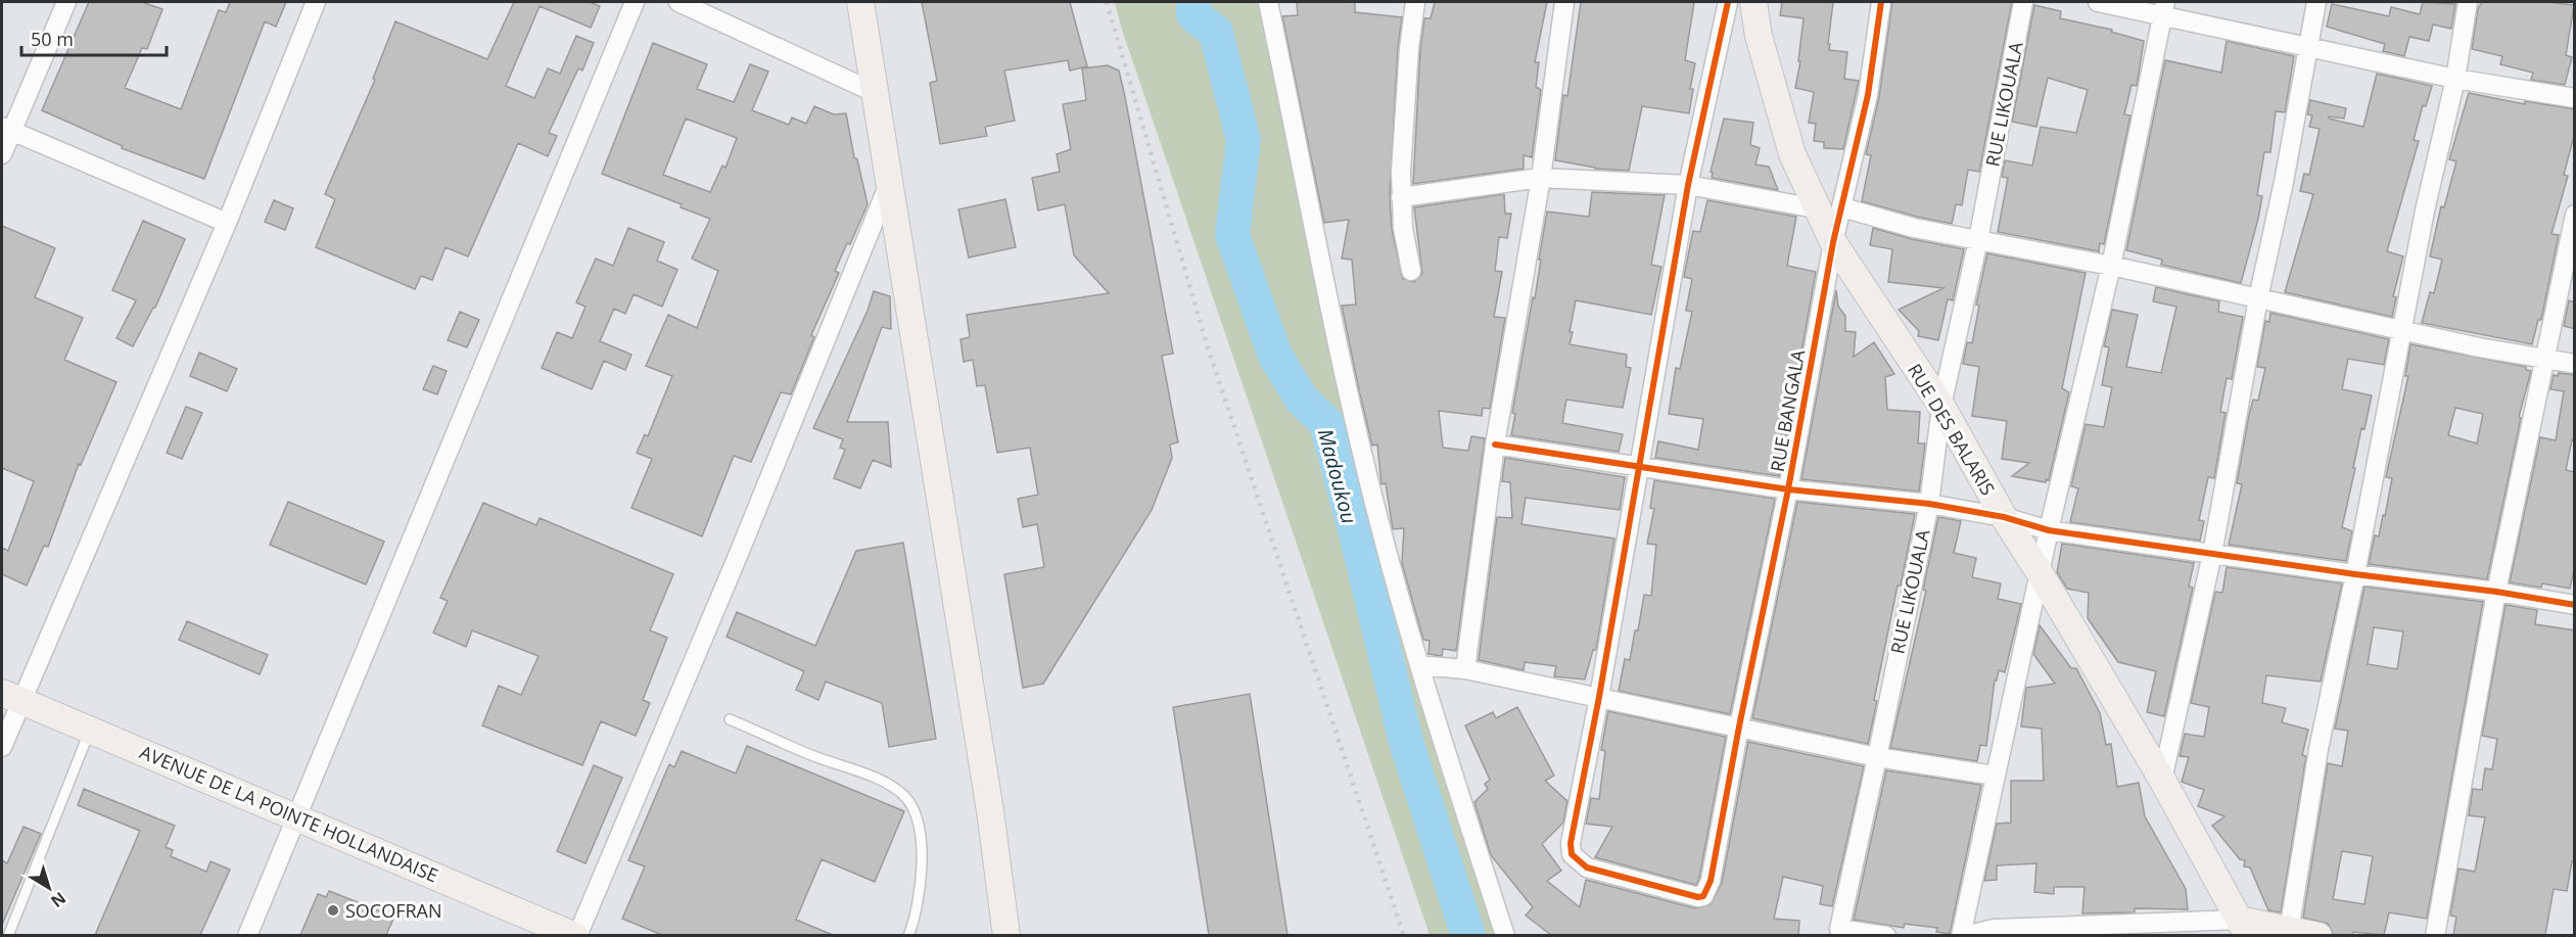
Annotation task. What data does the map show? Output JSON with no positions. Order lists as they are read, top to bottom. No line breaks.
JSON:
{"streets":{"main road":["RUE DES BALARIS","AVENUE DE LA POINTE HOLLANDAISE"],"street":["RUE LIKOUALA","RUE BANGALA"]},"crossings":[["RUE LIKOUALA","RUE DES BALARIS"],["RUE BANGALA","RUE DES BALARIS"]],"water":["Madoukou"],"places":["SOCOFRAN"],"scale_bar":"50 m","north":"bottom right"}
